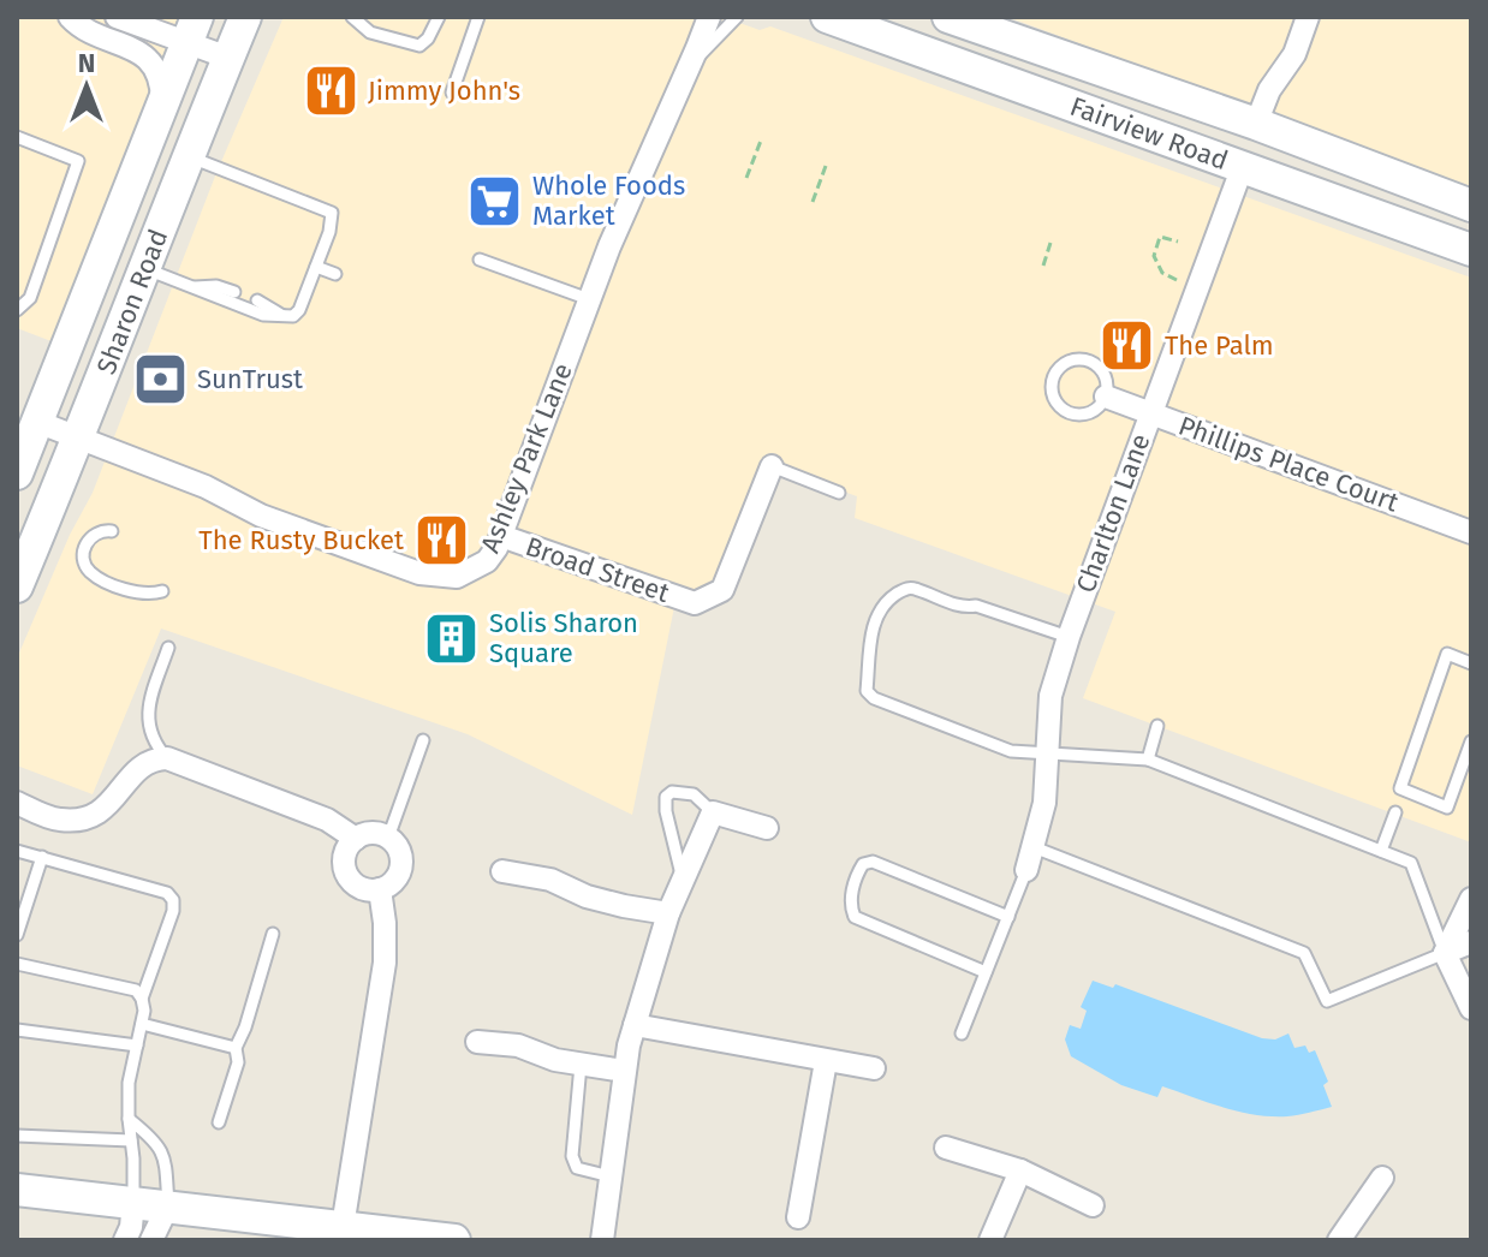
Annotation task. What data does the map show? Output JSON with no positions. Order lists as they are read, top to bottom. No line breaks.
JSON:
{"streets":{"main road":["Fairview Road","Sharon Road"],"street":["Ashley Park Lane","Phillips Place Court","Charlton Lane","Broad Street"]},"crossings":[["Fairview Road","Charlton Lane"],["Sharon Road","Ashley Park Lane"],["Ashley Park Lane","Broad Street"],["Phillips Place Court","Charlton Lane"]],"places":{"restaurant":["Jimmy John's","The Palm","The Rusty Bucket"],"supermarket":["Whole Foods Market"],"bank":["SunTrust"],"building":["Solis Sharon Square"]},"north":"top"}
